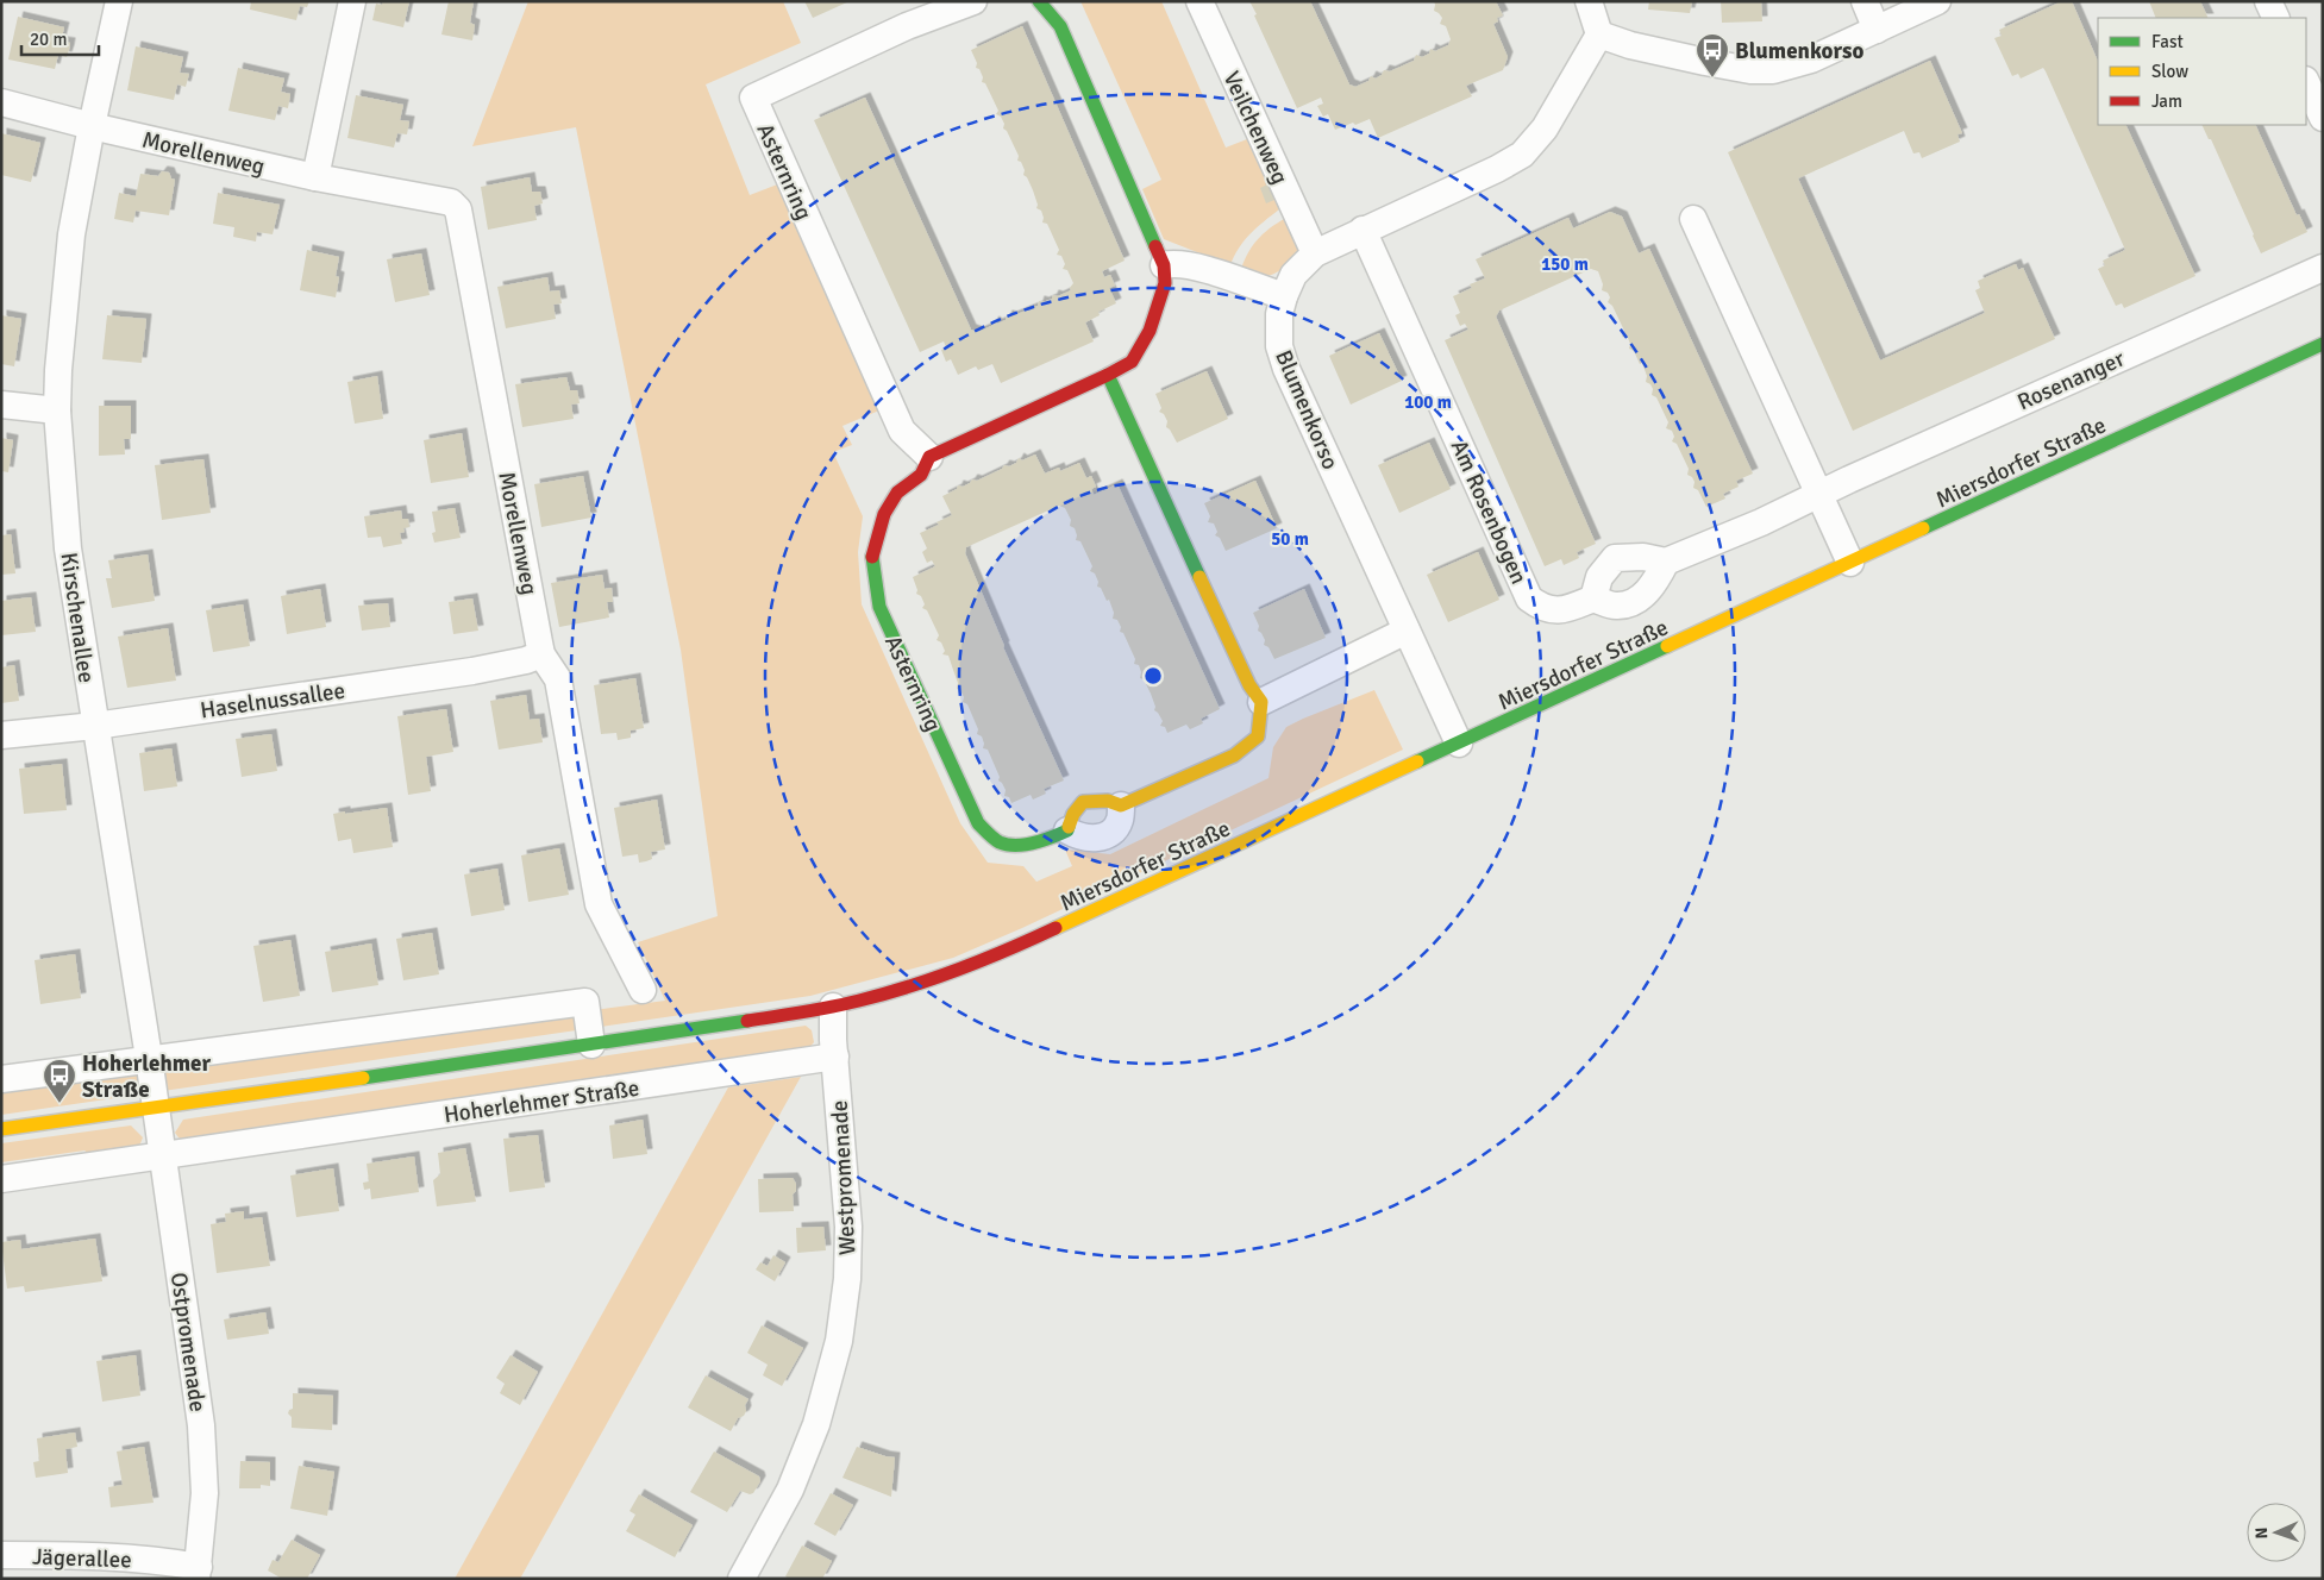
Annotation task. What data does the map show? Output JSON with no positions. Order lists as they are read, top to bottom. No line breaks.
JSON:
{"streets":{"street":["Veilchenweg","Morellenweg","Asternring","Rosenanger","Blumenkorso","Miersdorfer Straße","Am Rosenbogen","Kirschenallee","Haselnussallee","Hoherlehmer Straße","Westpromenade","Ostpromenade","Jägerallee"]},"crossings":[["Veilchenweg","Blumenkorso"],["Morellenweg","Kirschenallee"],["Morellenweg","Haselnussallee"],["Blumenkorso","Miersdorfer Straße"],["Blumenkorso","Am Rosenbogen"],["Miersdorfer Straße","Westpromenade"],["Kirschenallee","Haselnussallee"],["Kirschenallee","Ostpromenade"],["Hoherlehmer Straße","Westpromenade"],["Hoherlehmer Straße","Ostpromenade"],["Ostpromenade","Jägerallee"]],"places":{"bus stop":["Blumenkorso","Hoherlehmer Straße"]},"legend":["Fast","Slow","Jam"],"scale_bar":"20 m","north":"left","rings":["150 m","100 m","50 m"]}
